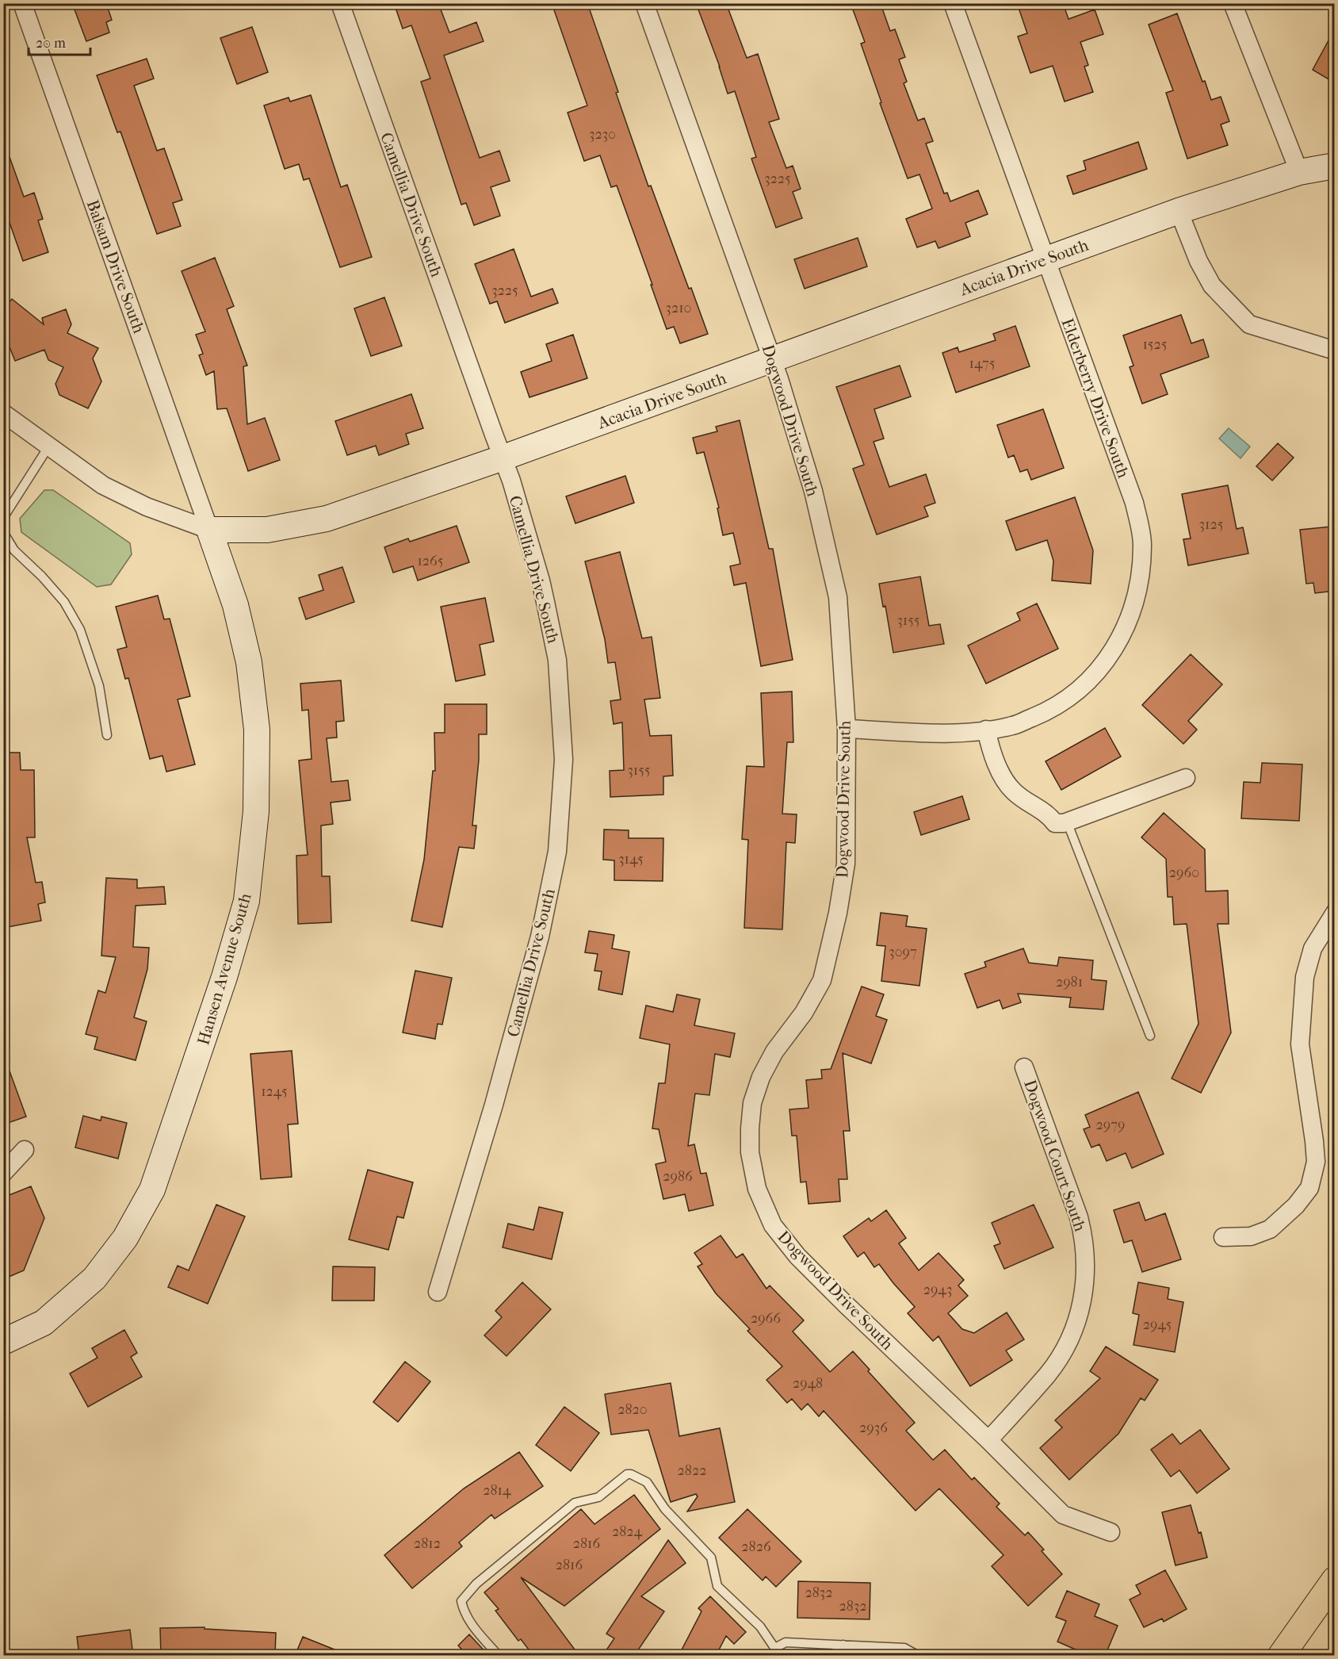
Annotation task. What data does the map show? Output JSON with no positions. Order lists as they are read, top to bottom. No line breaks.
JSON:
{"streets":{"street":["Camellia Drive South","Balsam Drive South","Acacia Drive South","Elderberry Drive South","Dogwood Drive South","Hansen Avenue South","Dogwood Court South"]},"crossings":[["Camellia Drive South","Acacia Drive South"],["Balsam Drive South","Acacia Drive South"],["Balsam Drive South","Hansen Avenue South"],["Acacia Drive South","Elderberry Drive South"],["Acacia Drive South","Dogwood Drive South"],["Acacia Drive South","Hansen Avenue South"],["Elderberry Drive South","Dogwood Drive South"],["Dogwood Drive South","Dogwood Court South"]],"house_numbers":["3230","3225","3225","3210","1525","1475","3125","1265","3155","3155","3145","2960","3097","2981","1245","2979","2986","2943","2966","2945","2948","2820","2936","2822","2814","2824","2812","2816","2826","2816","2832","2832"],"scale_bar":"20 m"}
